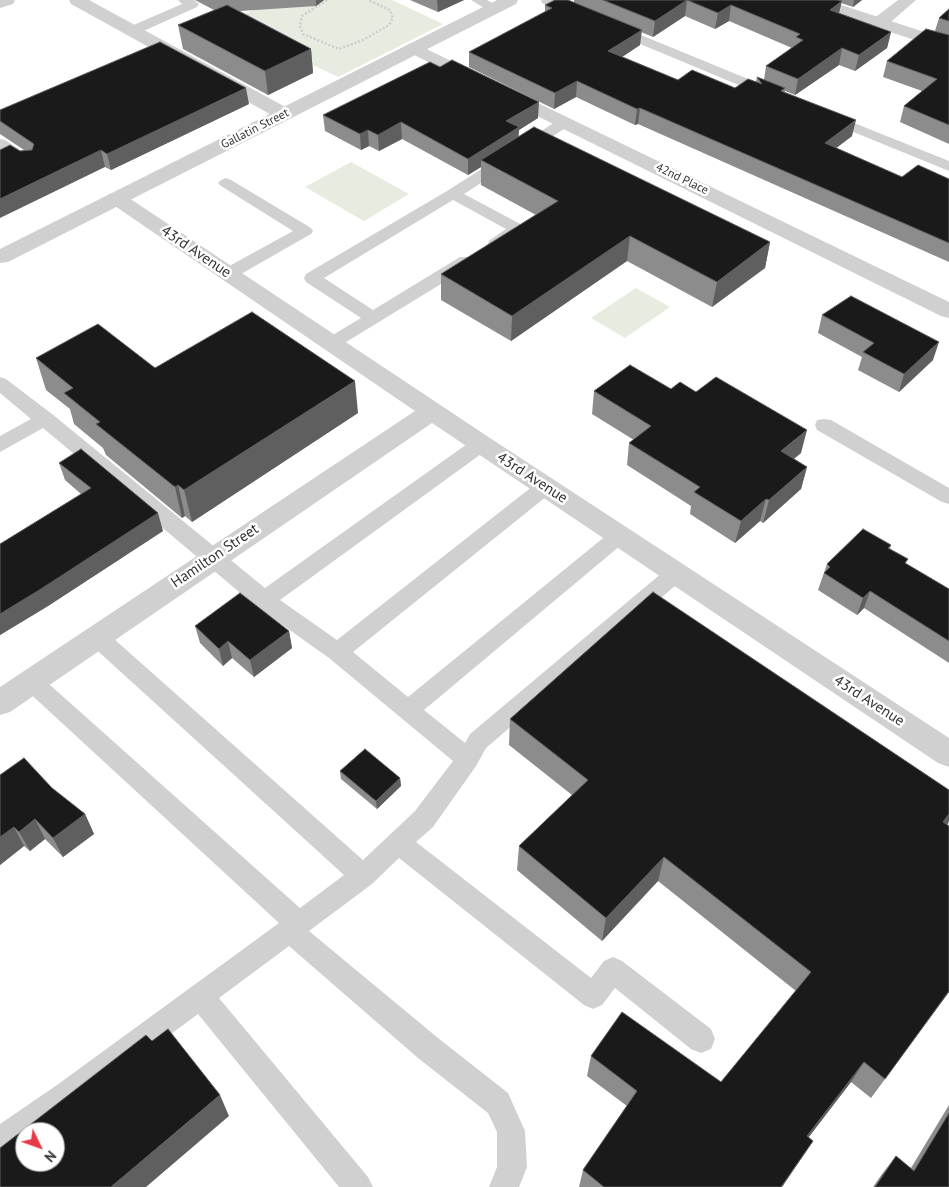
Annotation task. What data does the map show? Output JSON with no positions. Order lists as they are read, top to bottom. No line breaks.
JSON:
{"streets":{"street":["Gallatin Street","42nd Place","43rd Avenue","Hamilton Street"]},"crossings":[["Gallatin Street","42nd Place"],["Gallatin Street","43rd Avenue"],["43rd Avenue","Hamilton Street"]],"north":"bottom right"}
